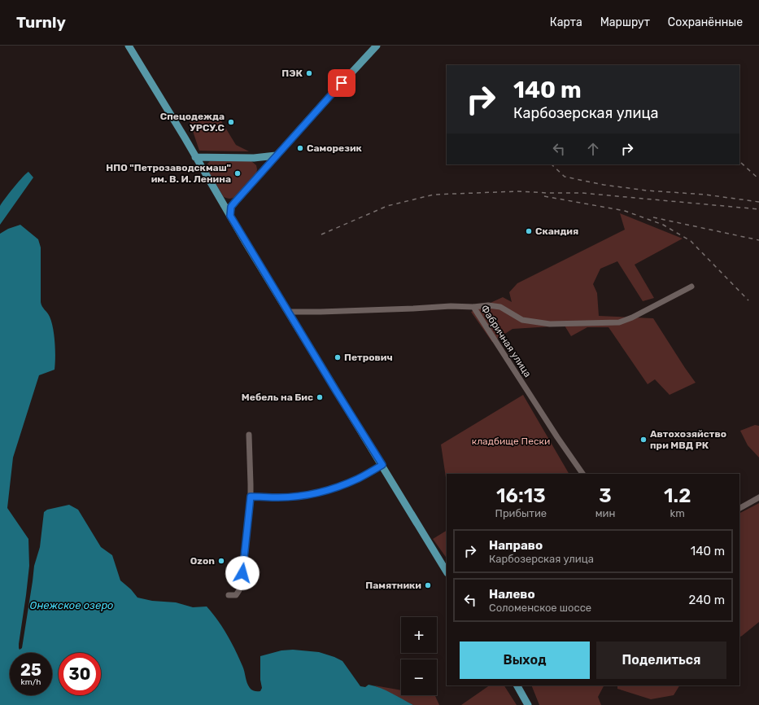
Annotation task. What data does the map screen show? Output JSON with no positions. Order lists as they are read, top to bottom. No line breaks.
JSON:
{"streets":{"street":["Фабричная улица"]},"water":["Онежское озеро"],"parks":["кладбище Пески"],"places":["ПЭК","Спецодежда УРСУ.С","Саморезик","НПО \"Петрозаводскмаш\" им. В. И. Ленина","Скандия","Петрович","Мебель на Бис","Автохозяйство при МВД РК","Ozon","Памятники"],"page":{"header":"Turnly","nav":["Карта","Маршрут","Сохранённые"],"turn":["140 m","Карбозерская улица"],"eta":["16:13","Прибытие","3","мин","1.2","km"],"list":[{"name":"Направо","note":"Карбозерская улица","value":"140 m"},{"name":"Налево","note":"Соломенское шоссе","value":"240 m"}],"map_buttons":["+","−"],"buttons":["Выход","Поделиться"],"speed":"25 km/h","limit":"30"}}
